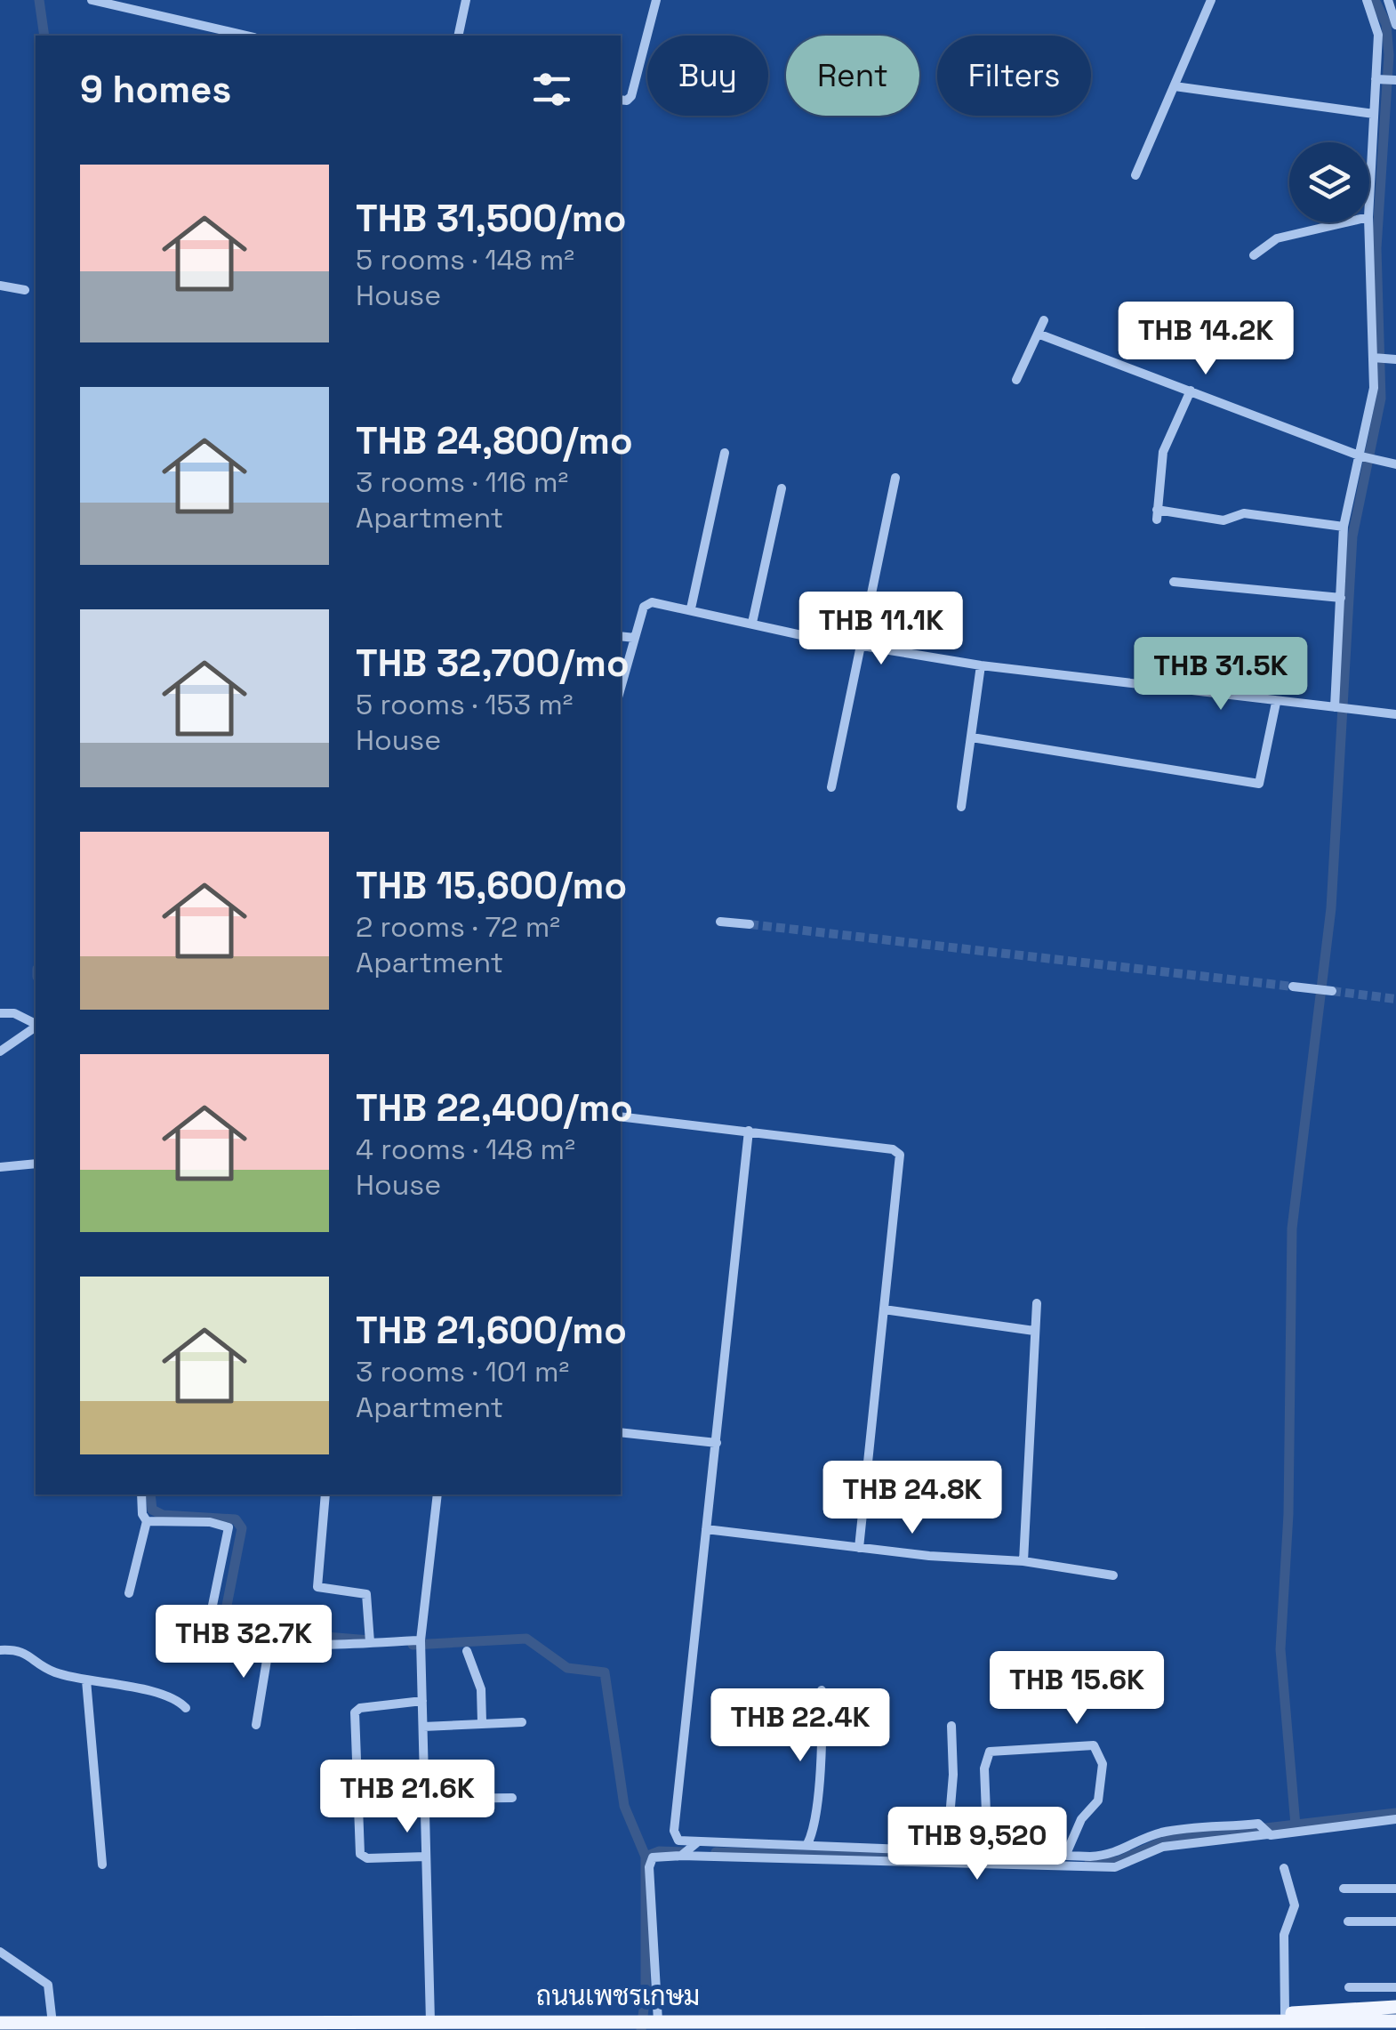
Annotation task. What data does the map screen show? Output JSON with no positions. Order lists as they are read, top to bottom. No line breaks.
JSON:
{"streets":{"main road":["ถนนเพชรเกษม"]},"page":{"chip":["Buy","Rent","Filters"],"heading":"9 homes","list":[{"name":"THB 31,500/mo","note":"5 rooms · 148 m² · House"},{"name":"THB 24,800/mo","note":"3 rooms · 116 m² · Apartment"},{"name":"THB 32,700/mo","note":"5 rooms · 153 m² · House"},{"name":"THB 15,600/mo","note":"2 rooms · 72 m² · Apartment"},{"name":"THB 22,400/mo","note":"4 rooms · 148 m² · House"},{"name":"THB 21,600/mo","note":"3 rooms · 101 m² · Apartment"}],"price":["THB 14.2K","THB 11.1K","THB 31.5K","THB 24.8K","THB 32.7K","THB 15.6K","THB 22.4K","THB 21.6K","THB 9,520"]}}
